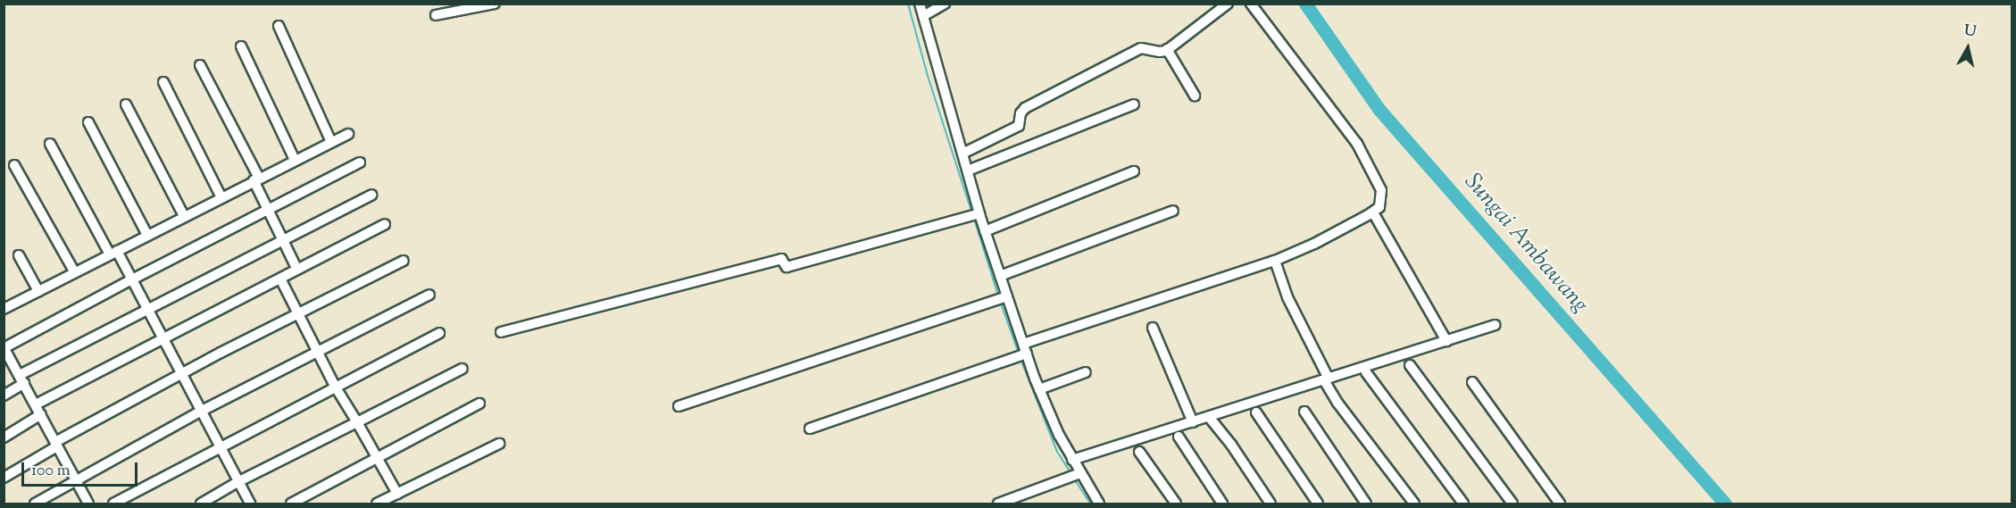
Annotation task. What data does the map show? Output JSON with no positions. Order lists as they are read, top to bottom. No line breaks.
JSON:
{"water":["Sungai Ambawang"],"scale_bar":"100 m","north":"top"}
